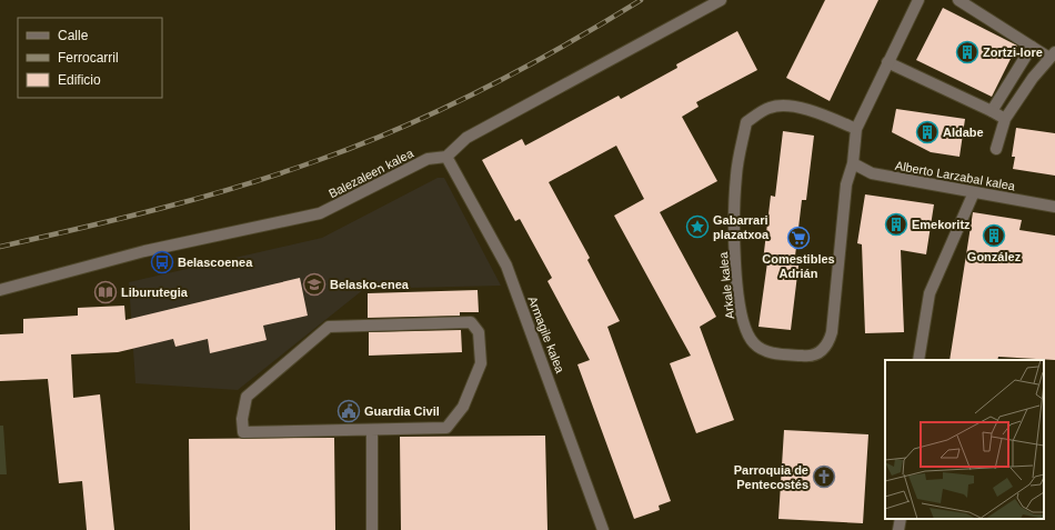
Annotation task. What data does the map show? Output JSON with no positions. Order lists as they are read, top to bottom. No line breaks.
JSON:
{"streets":{"street":["Balezaleen kalea","Alberto Larzabal kalea","Arkale kalea","Armagile kalea"]},"crossings":[["Balezaleen kalea","Armagile kalea"],["Alberto Larzabal kalea","Arkale kalea"]],"places":{"building":["Zortzi-lore","Aldabe","Emekoritz","González"],"place":["Gabarrari plazatxoa"],"supermarket":["Comestibles Adrián"],"bus stop":["Belascoenea"],"school or university":["Belasko-enea"],"library":["Liburutegia"],"public building":["Guardia Civil"],"church":["Parroquia de Pentecostés"]},"legend":["Calle","Ferrocarril","Edificio"]}
